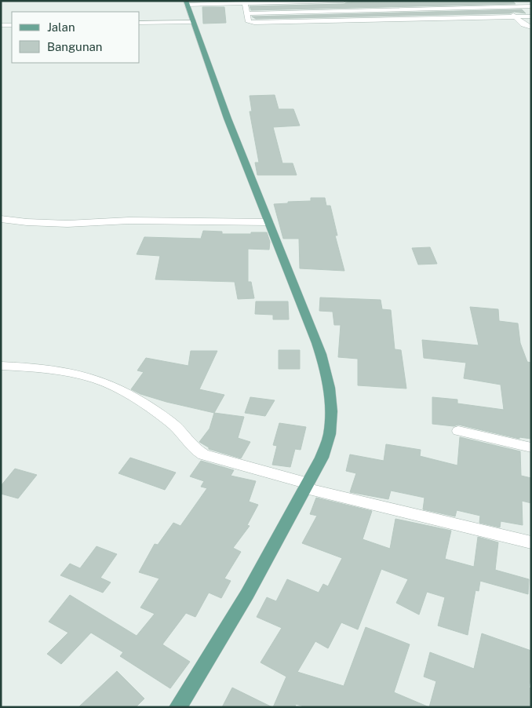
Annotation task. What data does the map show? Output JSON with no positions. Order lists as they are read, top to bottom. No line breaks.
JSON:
{"legend":["Jalan","Bangunan"]}
